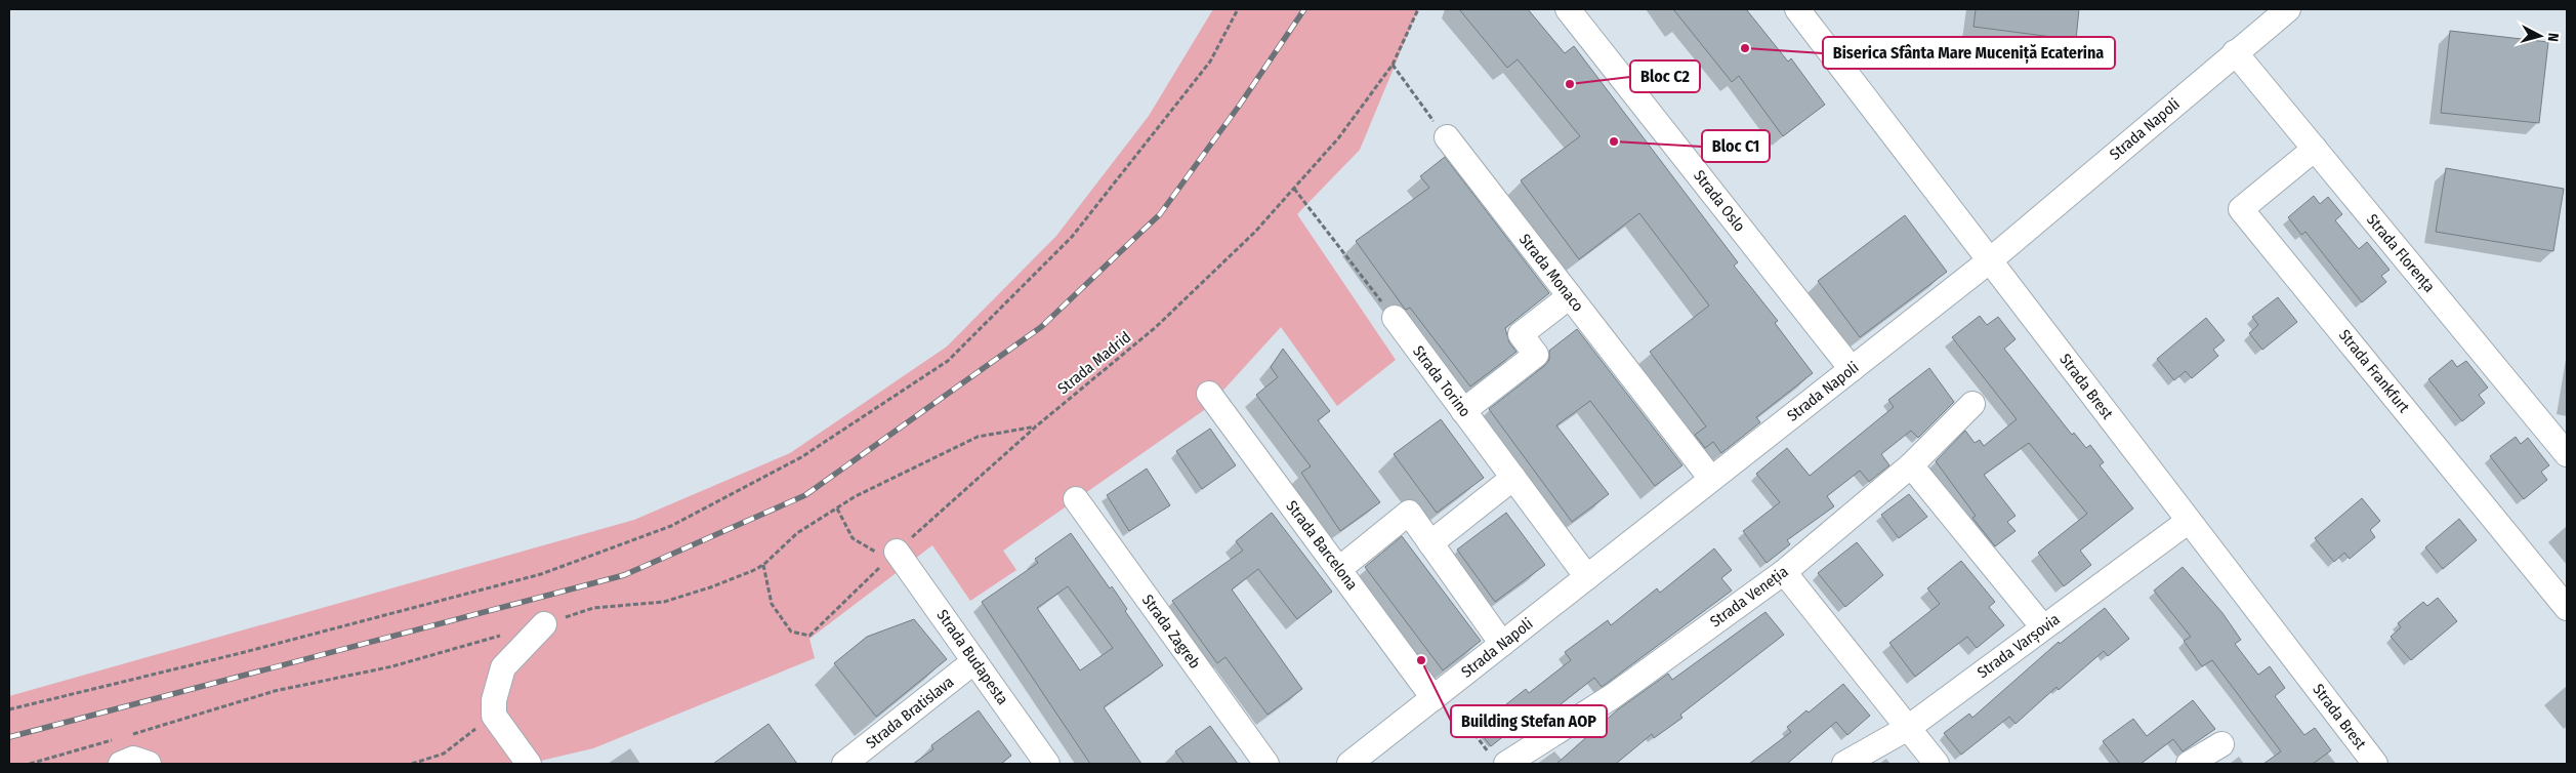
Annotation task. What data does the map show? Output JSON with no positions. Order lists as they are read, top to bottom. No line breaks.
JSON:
{"streets":{"street":["Strada Napoli","Strada Oslo","Strada Florența","Strada Monaco","Strada Frankfurt","Strada Torino","Strada Brest","Strada Barcelona","Strada Veneția","Strada Zagreb","Strada Varșovia","Strada Budapesta","Strada Bratislava"],"path":["Strada Madrid"]},"crossings":[["Strada Napoli","Strada Oslo"],["Strada Napoli","Strada Florența"],["Strada Napoli","Strada Monaco"],["Strada Napoli","Strada Torino"],["Strada Napoli","Strada Brest"],["Strada Napoli","Strada Barcelona"],["Strada Florența","Strada Frankfurt"],["Strada Madrid","Strada Budapesta"],["Strada Brest","Strada Varșovia"],["Strada Budapesta","Strada Bratislava"]],"places":["Biserica Sfânta Mare Muceniță Ecaterina","Bloc C2","Bloc C1","Building Stefan AOP"],"north":"right"}
